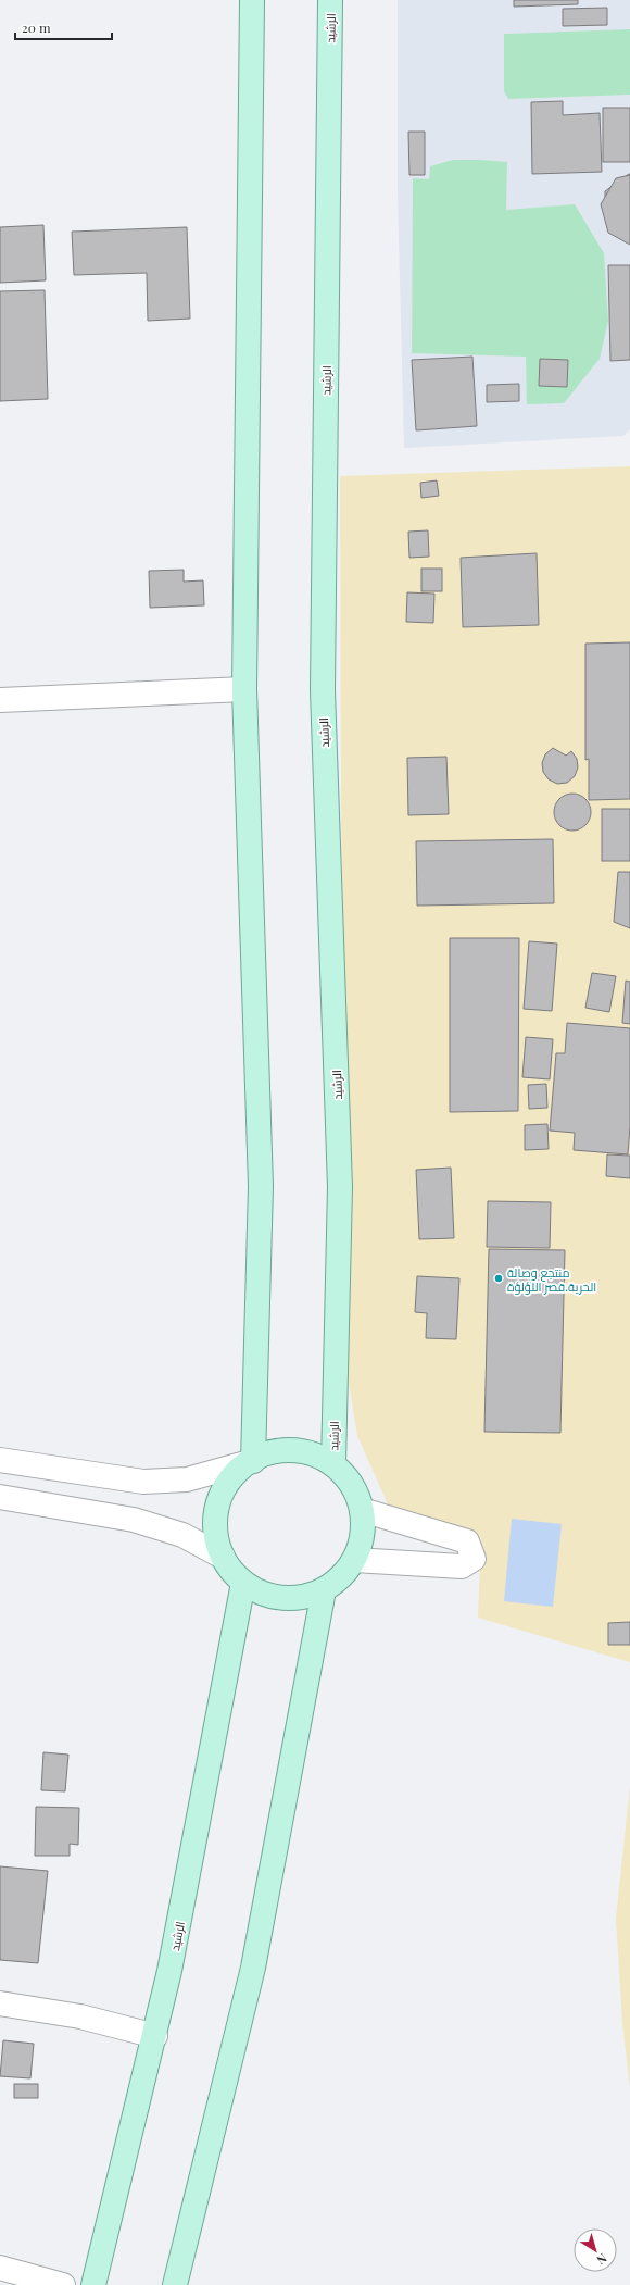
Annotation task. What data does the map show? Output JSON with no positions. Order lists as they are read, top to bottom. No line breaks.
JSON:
{"streets":{"main road":["الرشيد"]},"places":["منتجع وصالة الحرية.قصر اللؤلؤة"],"scale_bar":"20 m","north":"bottom right"}
